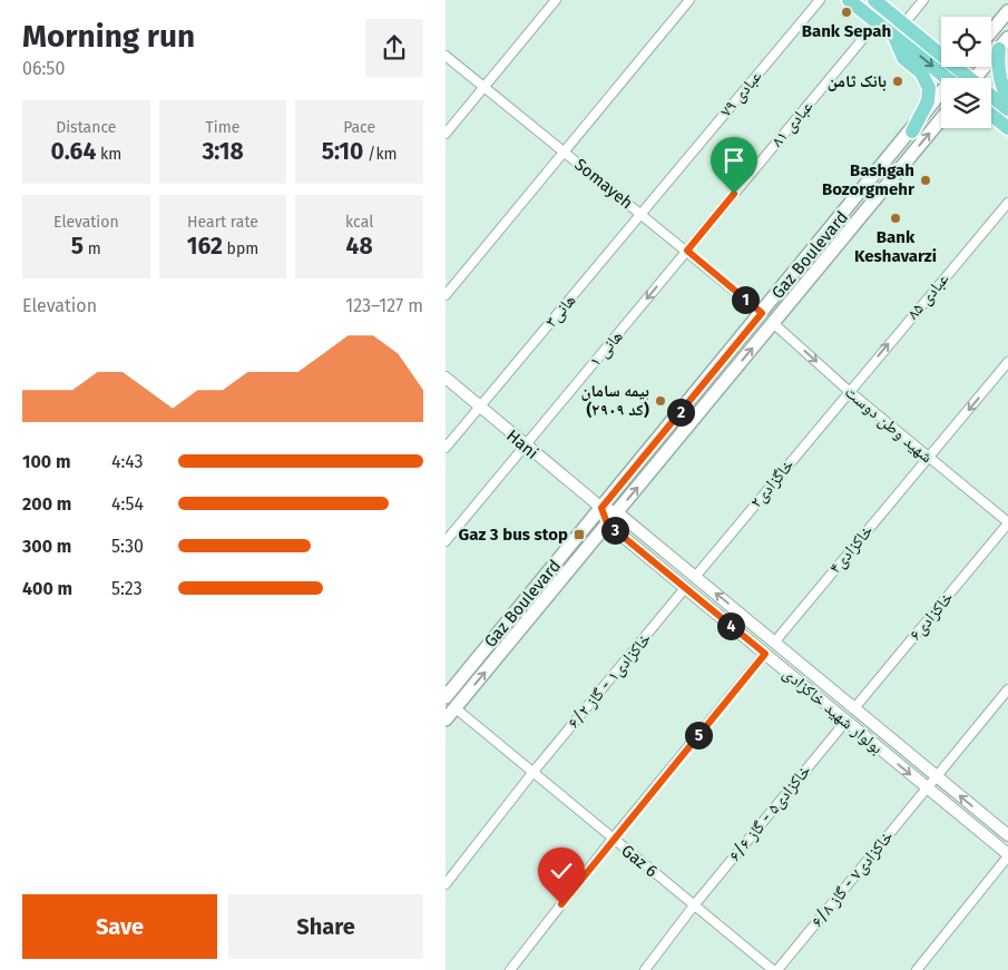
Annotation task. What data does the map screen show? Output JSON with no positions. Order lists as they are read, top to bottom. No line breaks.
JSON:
{"streets":{"main road":["Gaz Boulevard"],"street":["عبادی ۷۹","عبادی ۸۱","Somayeh","عبادی ۸۵","هانی۳","هانی ۱","شهید وطن دوست","Hani","خاگزادی۲","خاکزادی۴","خاکزادی۶","خاکزادی۱ - گاز ۶/۲","بولوار شهید خاکزادی","خاکزادی۵ - گاز ۶/۶","Gaz 6","خاکزادی۷ - گاز ۶/۸"]},"crossings":[["عبادی ۷۹","Somayeh"],["عبادی ۷۹","هانی۳"],["عبادی ۸۱","Somayeh"],["عبادی ۸۱","هانی ۱"],["Somayeh","Gaz Boulevard"],["Somayeh","هانی۳"],["Somayeh","هانی ۱"],["Gaz Boulevard","شهید وطن دوست"],["Gaz Boulevard","Hani"],["Gaz Boulevard","بولوار شهید خاکزادی"],["Gaz Boulevard","Gaz 6"],["عبادی ۸۵","شهید وطن دوست"],["عبادی ۸۵","خاگزادی۲"],["هانی۳","Hani"],["هانی ۱","Hani"],["شهید وطن دوست","خاگزادی۲"],["شهید وطن دوست","خاکزادی۴"],["شهید وطن دوست","خاکزادی۶"],["خاکزادی۱ - گاز ۶/۲","بولوار شهید خاکزادی"],["خاکزادی۱ - گاز ۶/۲","Gaz 6"],["بولوار شهید خاکزادی","خاکزادی۵ - گاز ۶/۶"],["بولوار شهید خاکزادی","خاکزادی۷ - گاز ۶/۸"],["خاکزادی۵ - گاز ۶/۶","Gaz 6"]],"one_way":["عبادی ۸۵","هانی ۱"],"places":{"other":["Bank Sepah","بانک ثامن","Bashgah Bozorgmehr","Bank Keshavarzi","بیمه سامان (کد ۲۹۰۹)"],"transit":["Gaz 3 bus stop"]},"page":{"heading":["Morning run","06:50"],"stats":[["Distance","0.64 km"],["Time","3:18"],["Pace","5:10 /km"],["Elevation","5 m"],["Heart rate","162 bpm"],["kcal","48"]],"chart":["Elevation","123–127 m"],"pins":["1","2","3","4","5"],"list":[{"name":"100 m","note":"4:43"},{"name":"200 m","note":"4:54"},{"name":"300 m","note":"5:30"},{"name":"400 m","note":"5:23"}],"buttons":["Save","Share"]}}
